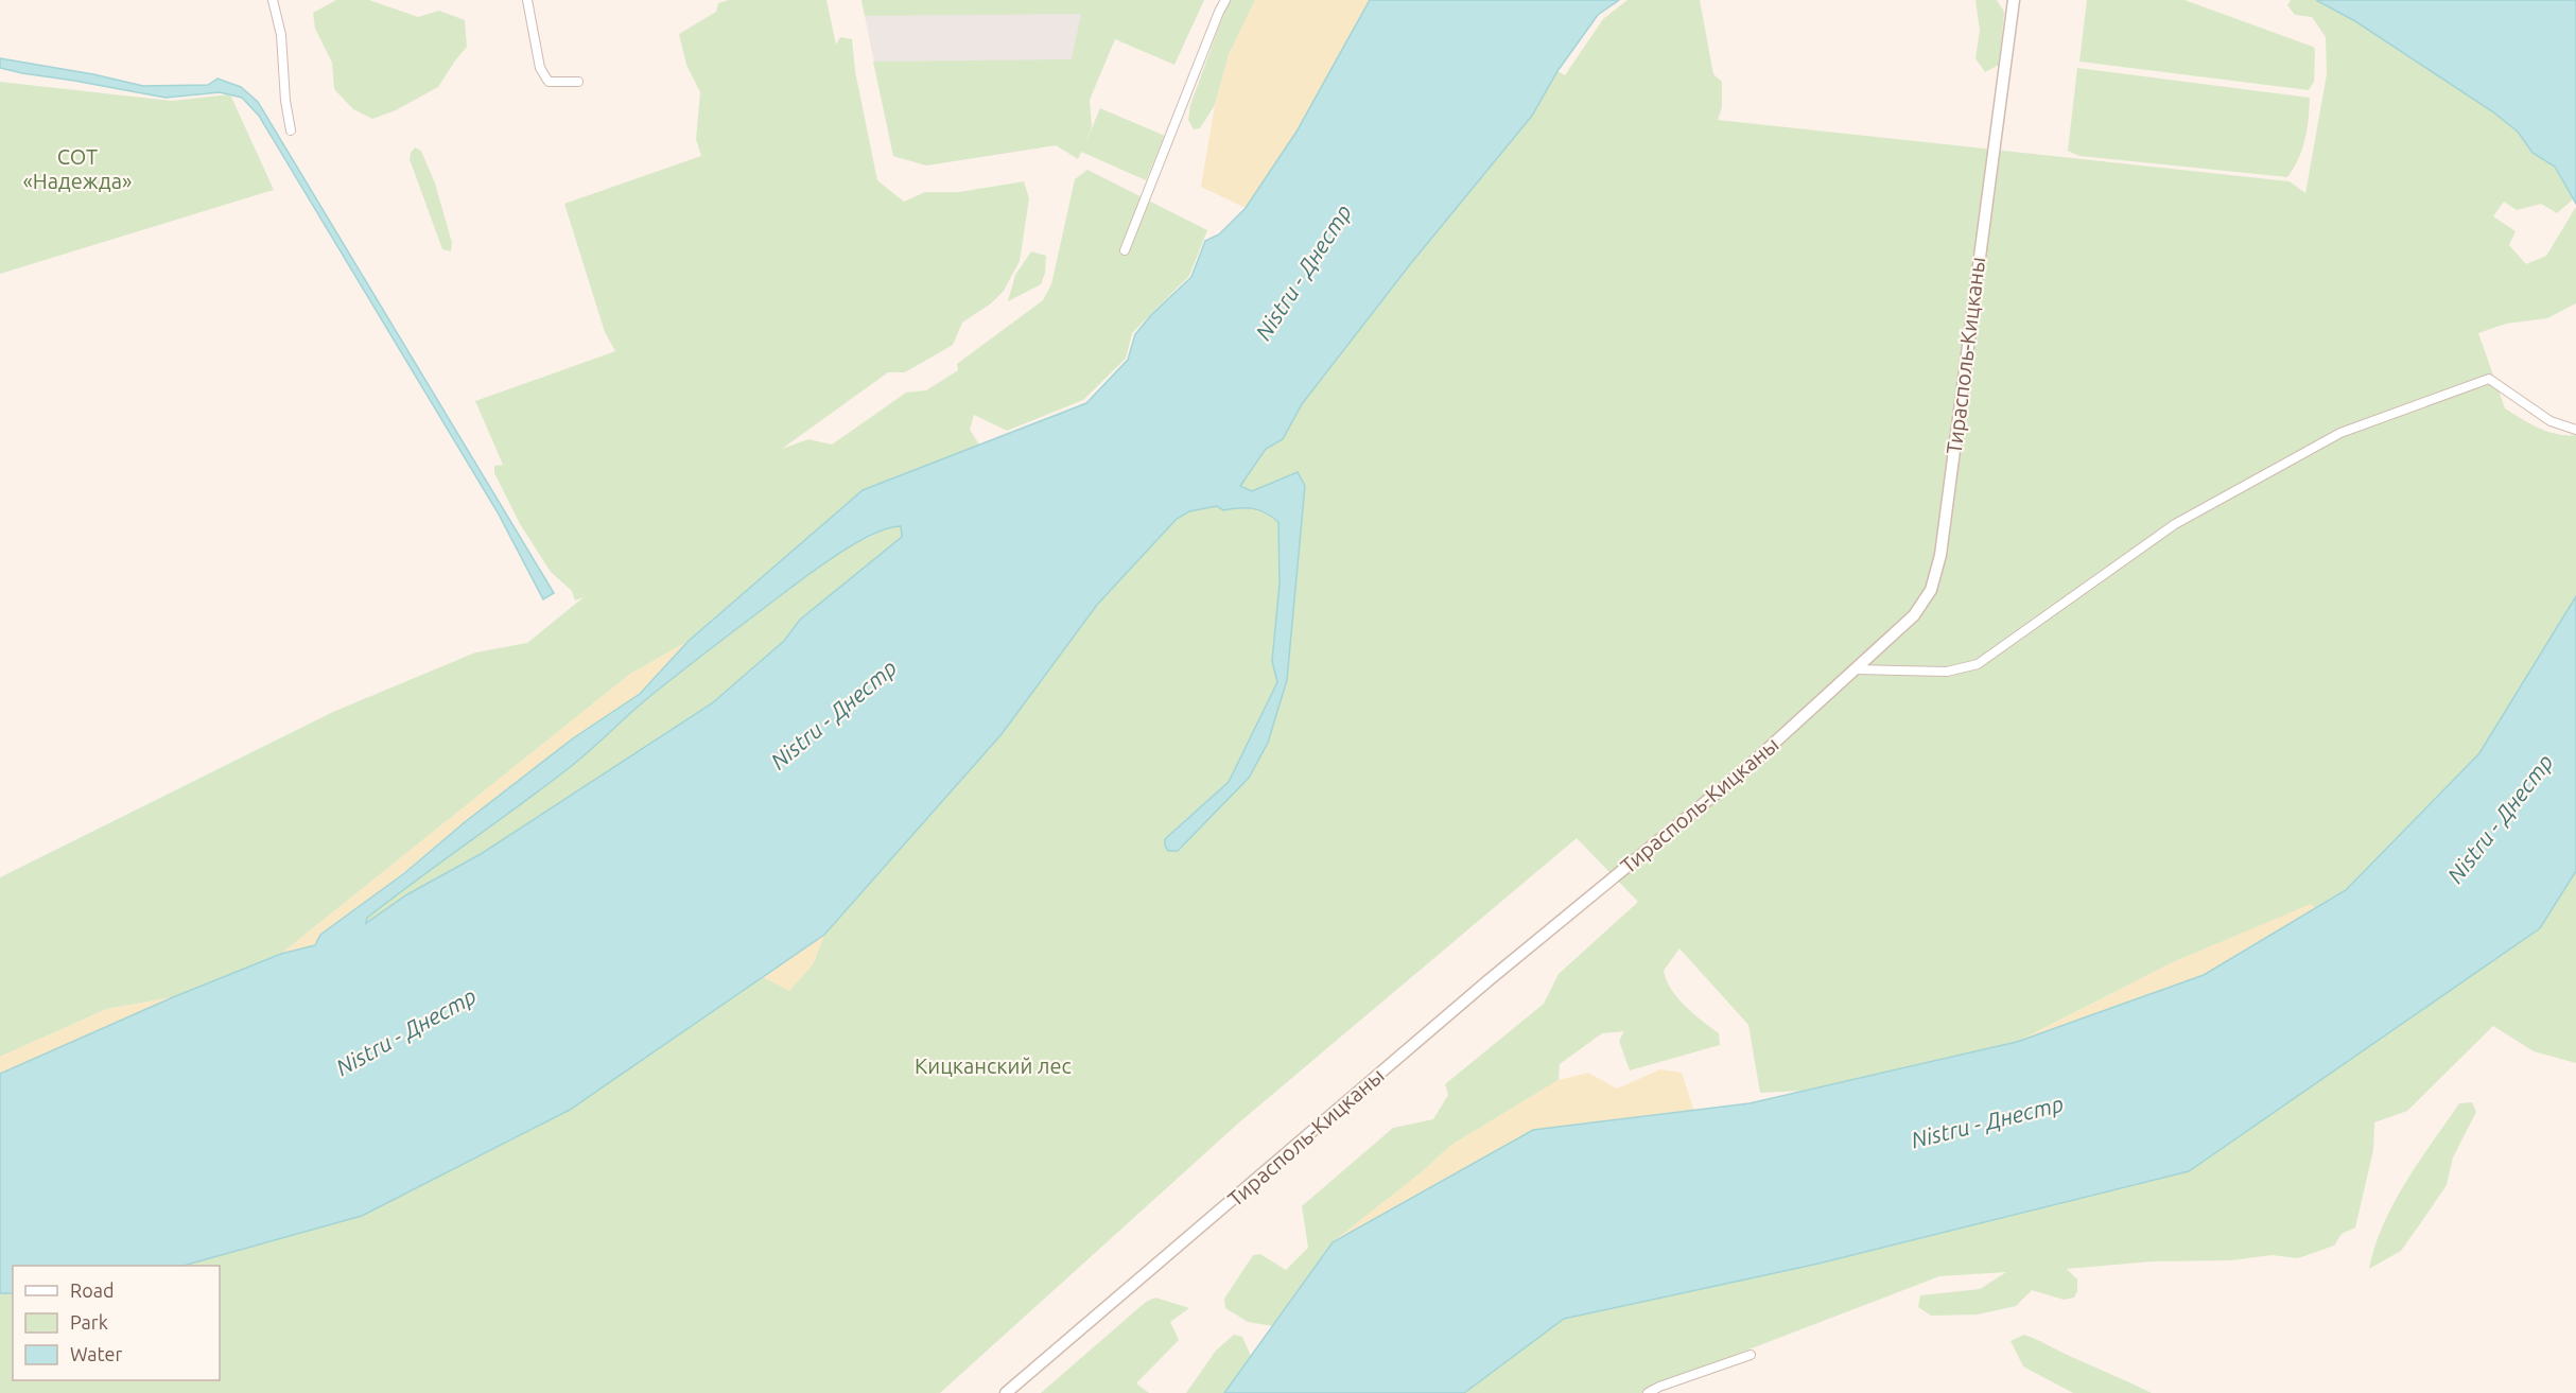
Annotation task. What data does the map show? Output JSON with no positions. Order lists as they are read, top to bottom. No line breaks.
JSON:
{"streets":{"street":["Тирасполь-Кицканы"]},"water":["Nistru - Днестр"],"parks":["СОТ «Надежда»","Кицканский лес"],"legend":["Road","Park","Water"]}
